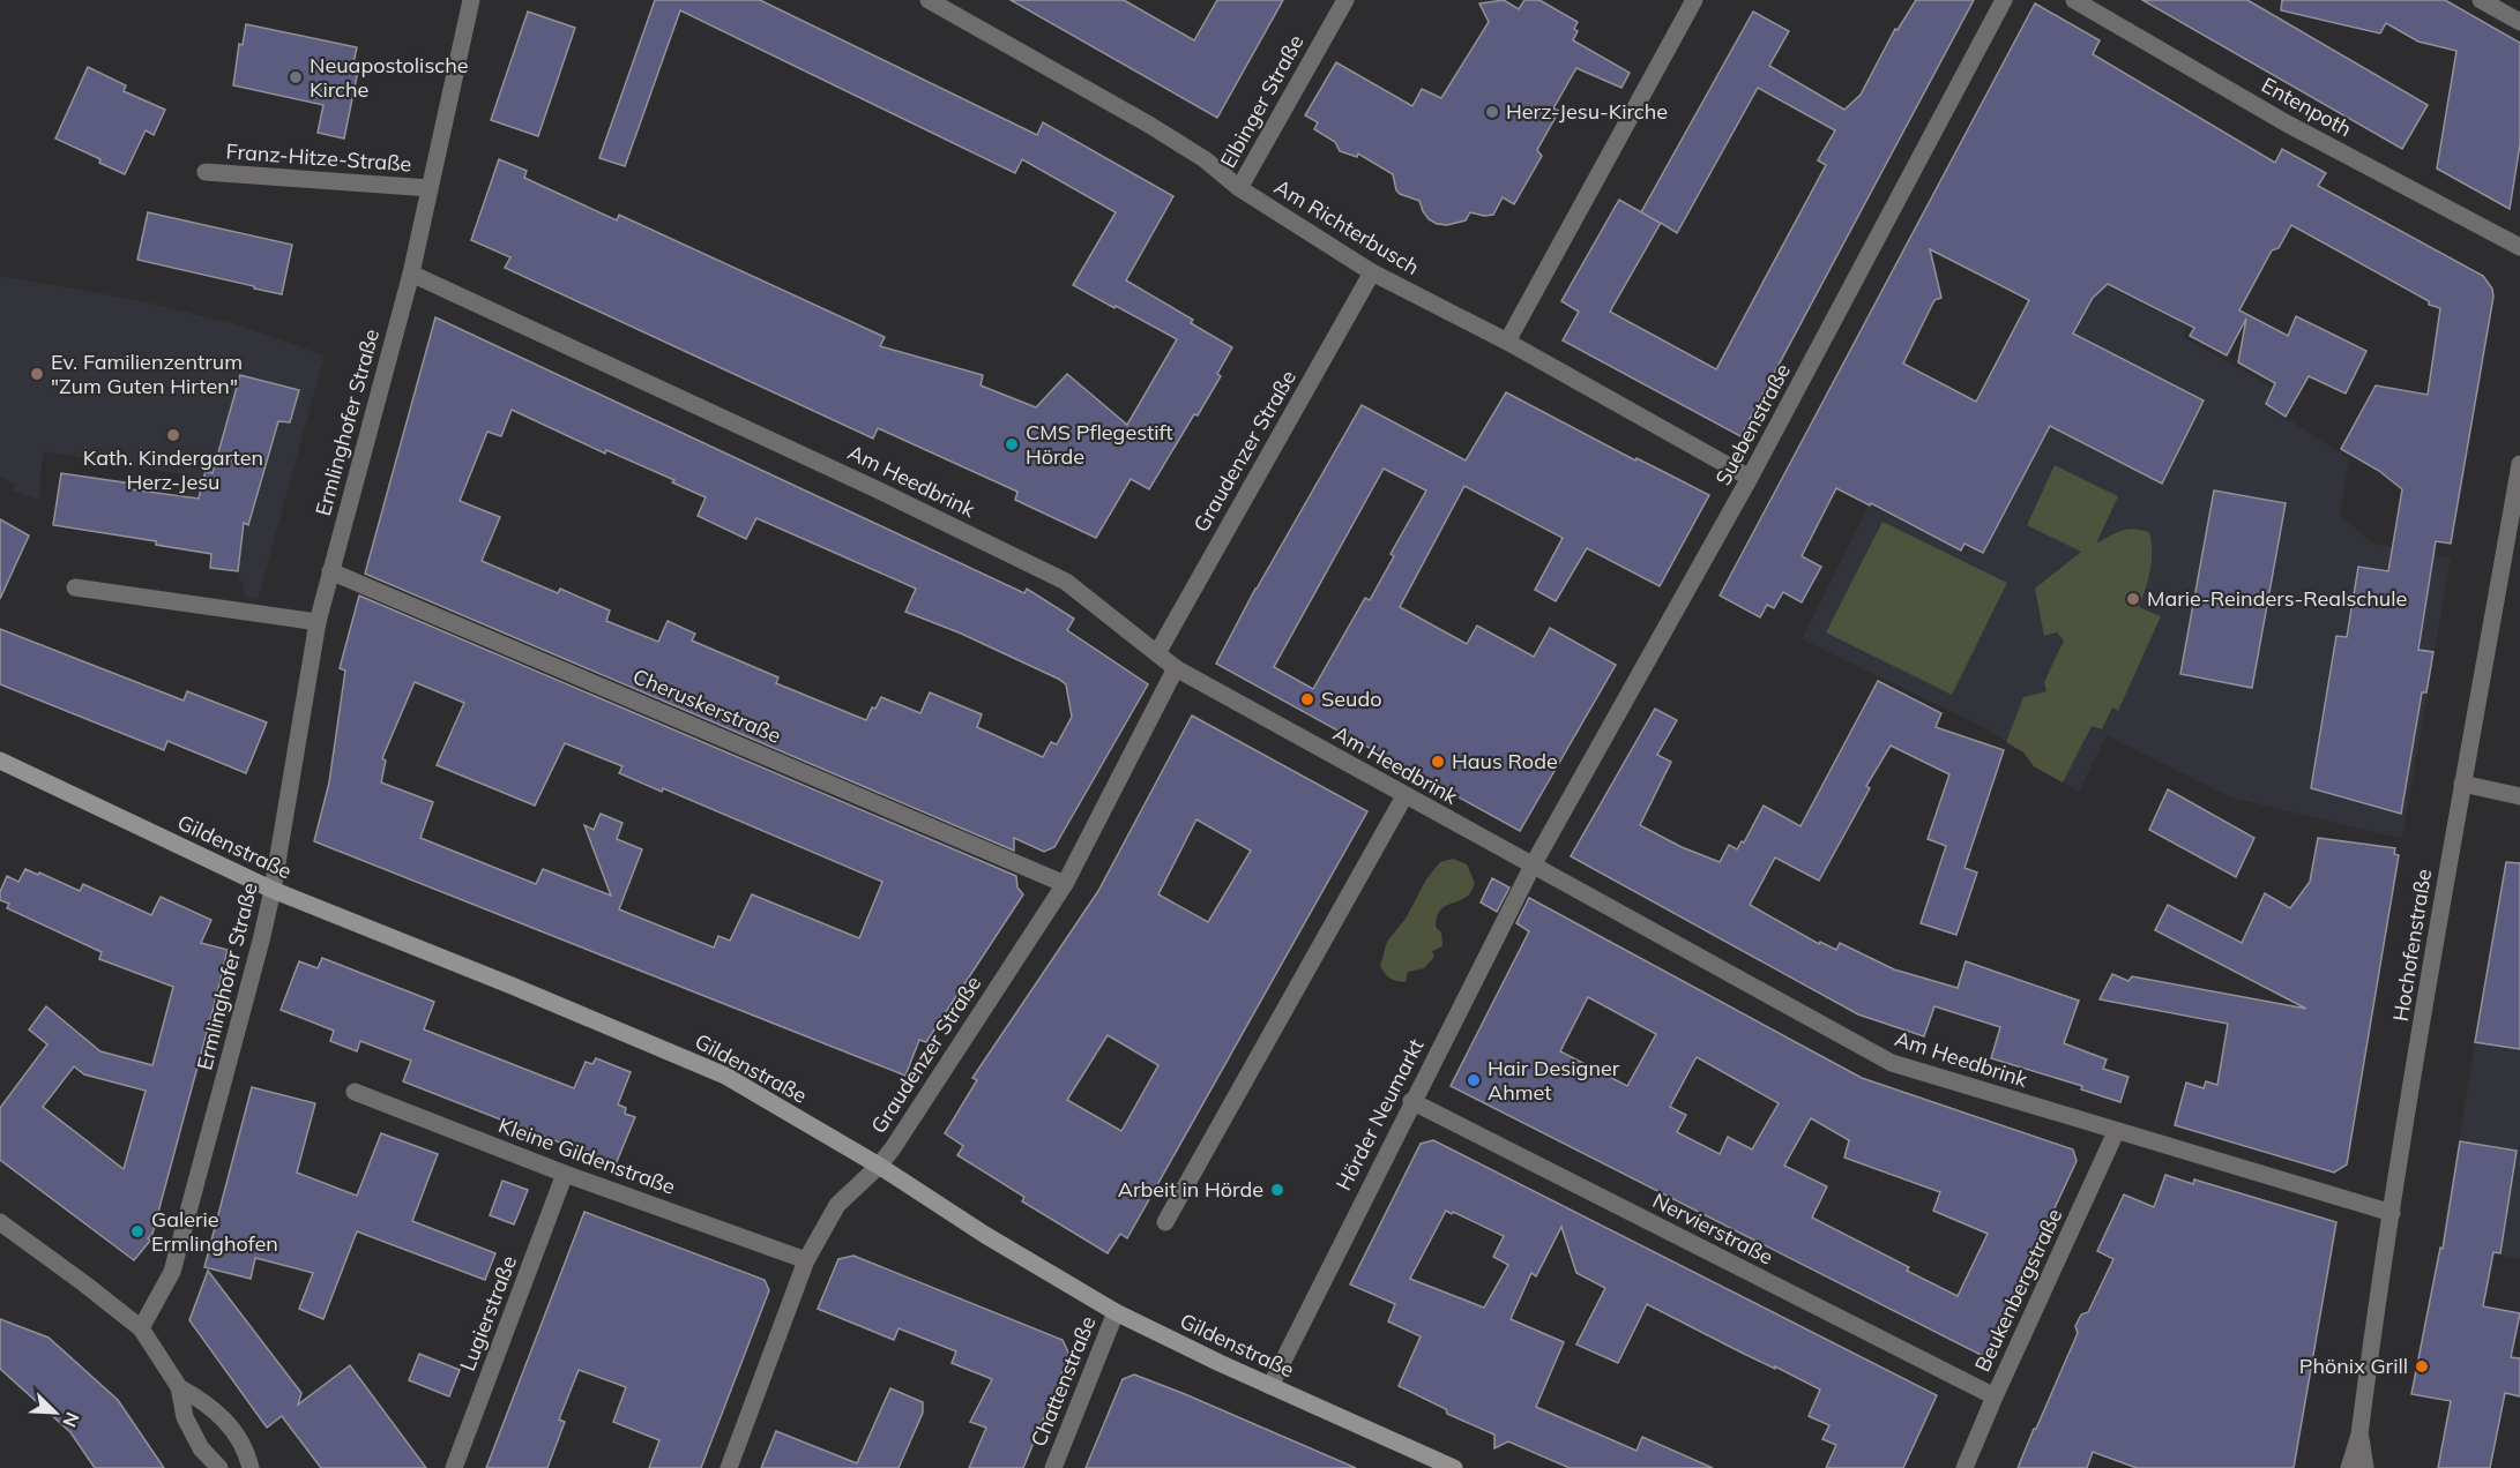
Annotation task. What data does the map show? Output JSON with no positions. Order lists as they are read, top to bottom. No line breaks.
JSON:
{"streets":{"main road":["Gildenstraße"],"street":["Elbinger Straße","Entenpoth","Franz-Hitze-Straße","Am Richterbusch","Ermlinghofer Straße","Suebenstraße","Graudenzer Straße","Am Heedbrink","Cheruskerstraße","Hochofenstraße","Hörder Neumarkt","Kleine Gildenstraße","Nervierstraße","Beukenbergstraße","Lugierstraße","Chattenstraße"]},"crossings":[["Elbinger Straße","Am Richterbusch"],["Franz-Hitze-Straße","Ermlinghofer Straße"],["Franz-Hitze-Straße","Am Heedbrink"],["Am Richterbusch","Suebenstraße"],["Am Richterbusch","Graudenzer Straße"],["Ermlinghofer Straße","Am Heedbrink"],["Ermlinghofer Straße","Cheruskerstraße"],["Ermlinghofer Straße","Gildenstraße"],["Suebenstraße","Am Heedbrink"],["Suebenstraße","Hörder Neumarkt"],["Graudenzer Straße","Am Heedbrink"],["Graudenzer Straße","Cheruskerstraße"],["Graudenzer Straße","Gildenstraße"],["Graudenzer Straße","Kleine Gildenstraße"],["Am Heedbrink","Hochofenstraße"],["Am Heedbrink","Hörder Neumarkt"],["Am Heedbrink","Beukenbergstraße"],["Gildenstraße","Hörder Neumarkt"],["Gildenstraße","Chattenstraße"],["Hörder Neumarkt","Nervierstraße"],["Kleine Gildenstraße","Lugierstraße"],["Nervierstraße","Beukenbergstraße"]],"places":["Neuapostolische Kirche","Herz-Jesu-Kirche","Ev. Familienzentrum \"Zum Guten Hirten\"","Kath. Kindergarten Herz-Jesu","CMS Pflegestift Hörde","Marie-Reinders-Realschule","Seudo","Haus Rode","Hair Designer Ahmet","Arbeit in Hörde","Galerie Ermlinghofen","Phönix Grill"],"north":"bottom right"}
